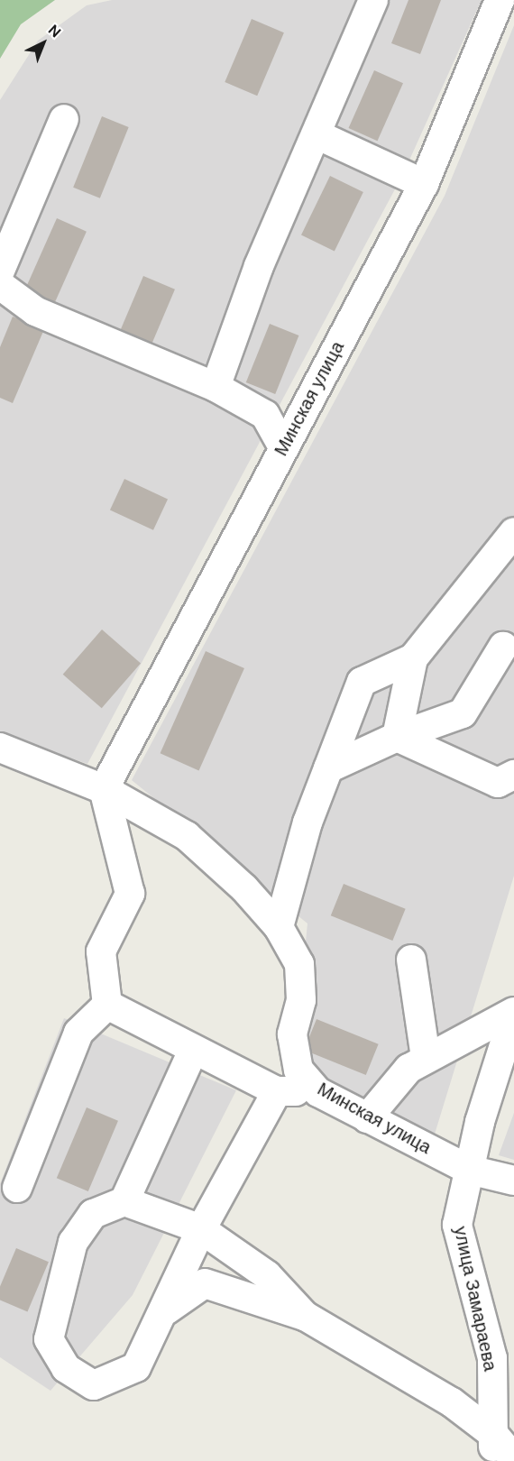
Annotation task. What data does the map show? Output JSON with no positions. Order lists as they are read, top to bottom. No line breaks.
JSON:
{"streets":{"street":["Минская улица","улица Замараева"]},"crossings":[["Минская улица","улица Замараева"]],"north":"top right"}
